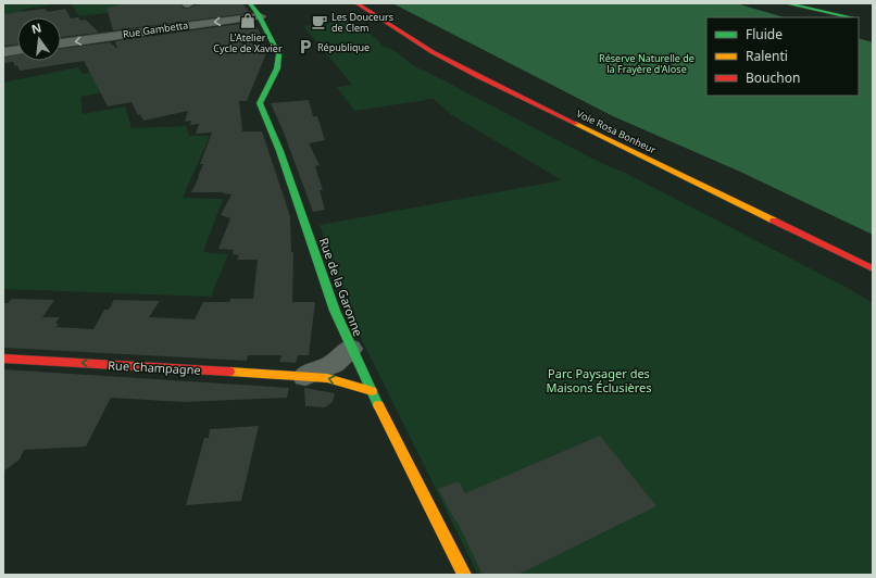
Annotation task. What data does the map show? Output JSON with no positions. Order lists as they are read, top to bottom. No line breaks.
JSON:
{"streets":{"street":["Rue Gambetta","Voie Rosa Bonheur","Rue de la Garonne","Rue Champagne"]},"crossings":[["Rue Gambetta","Rue de la Garonne"],["Rue de la Garonne","Rue Champagne"]],"one_way":["Rue Gambetta","Rue Champagne"],"parks":["Réserve Naturelle de la Frayère d'Alose","Parc Paysager des Maisons Éclusières"],"places":{"shop":["L'Atelier Cycle de Xavier"],"cafe":["Les Douceurs de Clem"],"parking":["République"]},"legend":["Fluide","Ralenti","Bouchon"],"north":"top"}
